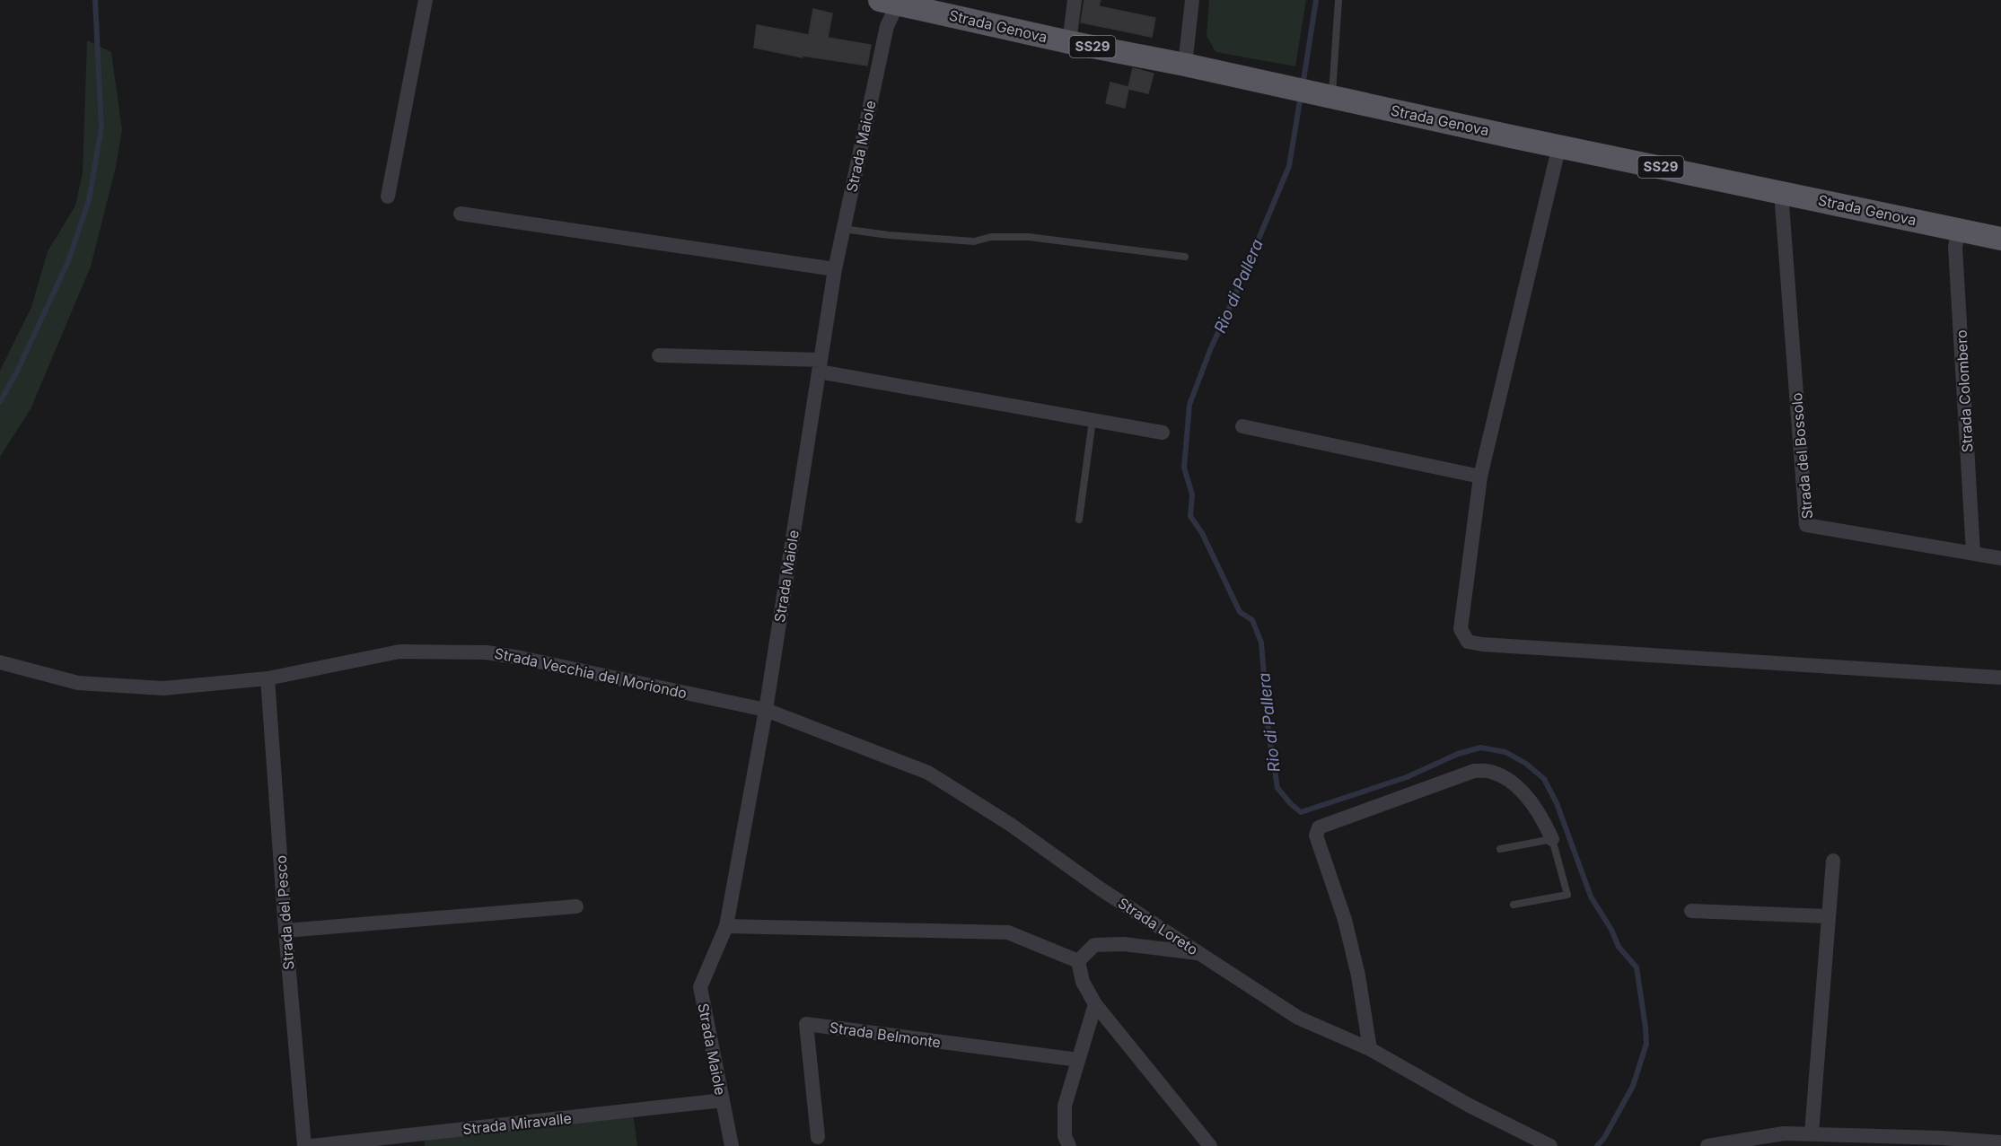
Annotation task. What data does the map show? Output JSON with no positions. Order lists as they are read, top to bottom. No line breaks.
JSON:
{"streets":{"main road":["Strada Genova","SS29"],"street":["Strada Maiole","Strada Colombero","Strada del Bossolo","Strada Vecchia del Moriondo","Strada del Pesco","Strada Loreto","Strada Belmonte","Strada Miravalle"]},"crossings":[["Strada Genova","Strada Maiole"],["Strada Genova","Strada Colombero"],["Strada Genova","Strada del Bossolo"],["Strada Maiole","Strada Vecchia del Moriondo"],["Strada Maiole","Strada Loreto"],["Strada Maiole","Strada Miravalle"],["Strada Colombero","Strada del Bossolo"],["Strada Vecchia del Moriondo","Strada del Pesco"],["Strada Vecchia del Moriondo","Strada Loreto"]],"water":["Rio di Pallera"]}
